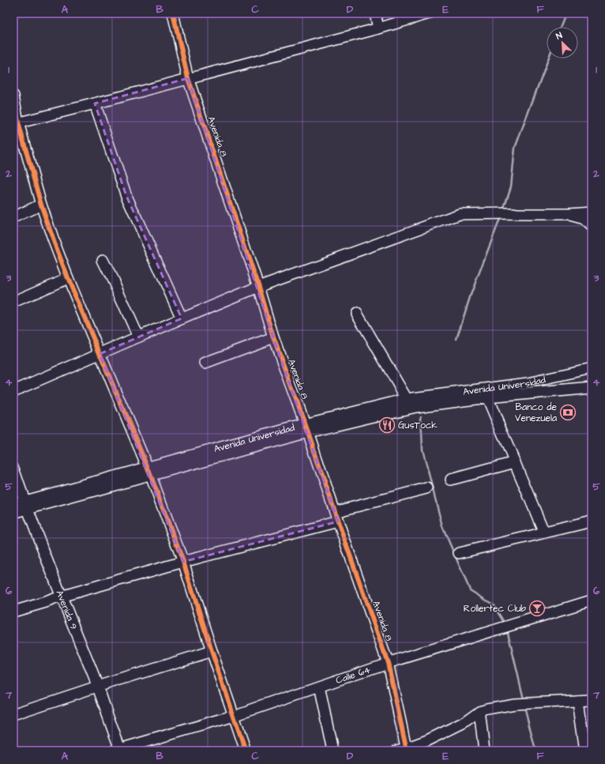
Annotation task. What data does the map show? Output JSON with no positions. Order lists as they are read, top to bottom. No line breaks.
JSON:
{"streets":{"street":["Avenida 8","Avenida Universidad","Avenida 9","Calle 64"]},"crossings":[["Avenida 8","Avenida Universidad"],["Avenida 8","Calle 64"],["Avenida Universidad","Avenida 9"],["Avenida 9","Calle 64"]],"places":{"bank":["Banco de Venezuela"],"restaurant":["GusTock"],"bar":["Rollertec Club"]},"north":"top left","grid":{"columns":["A","B","C","D","E","F"],"rows":["1","2","3","4","5","6","7"]}}
